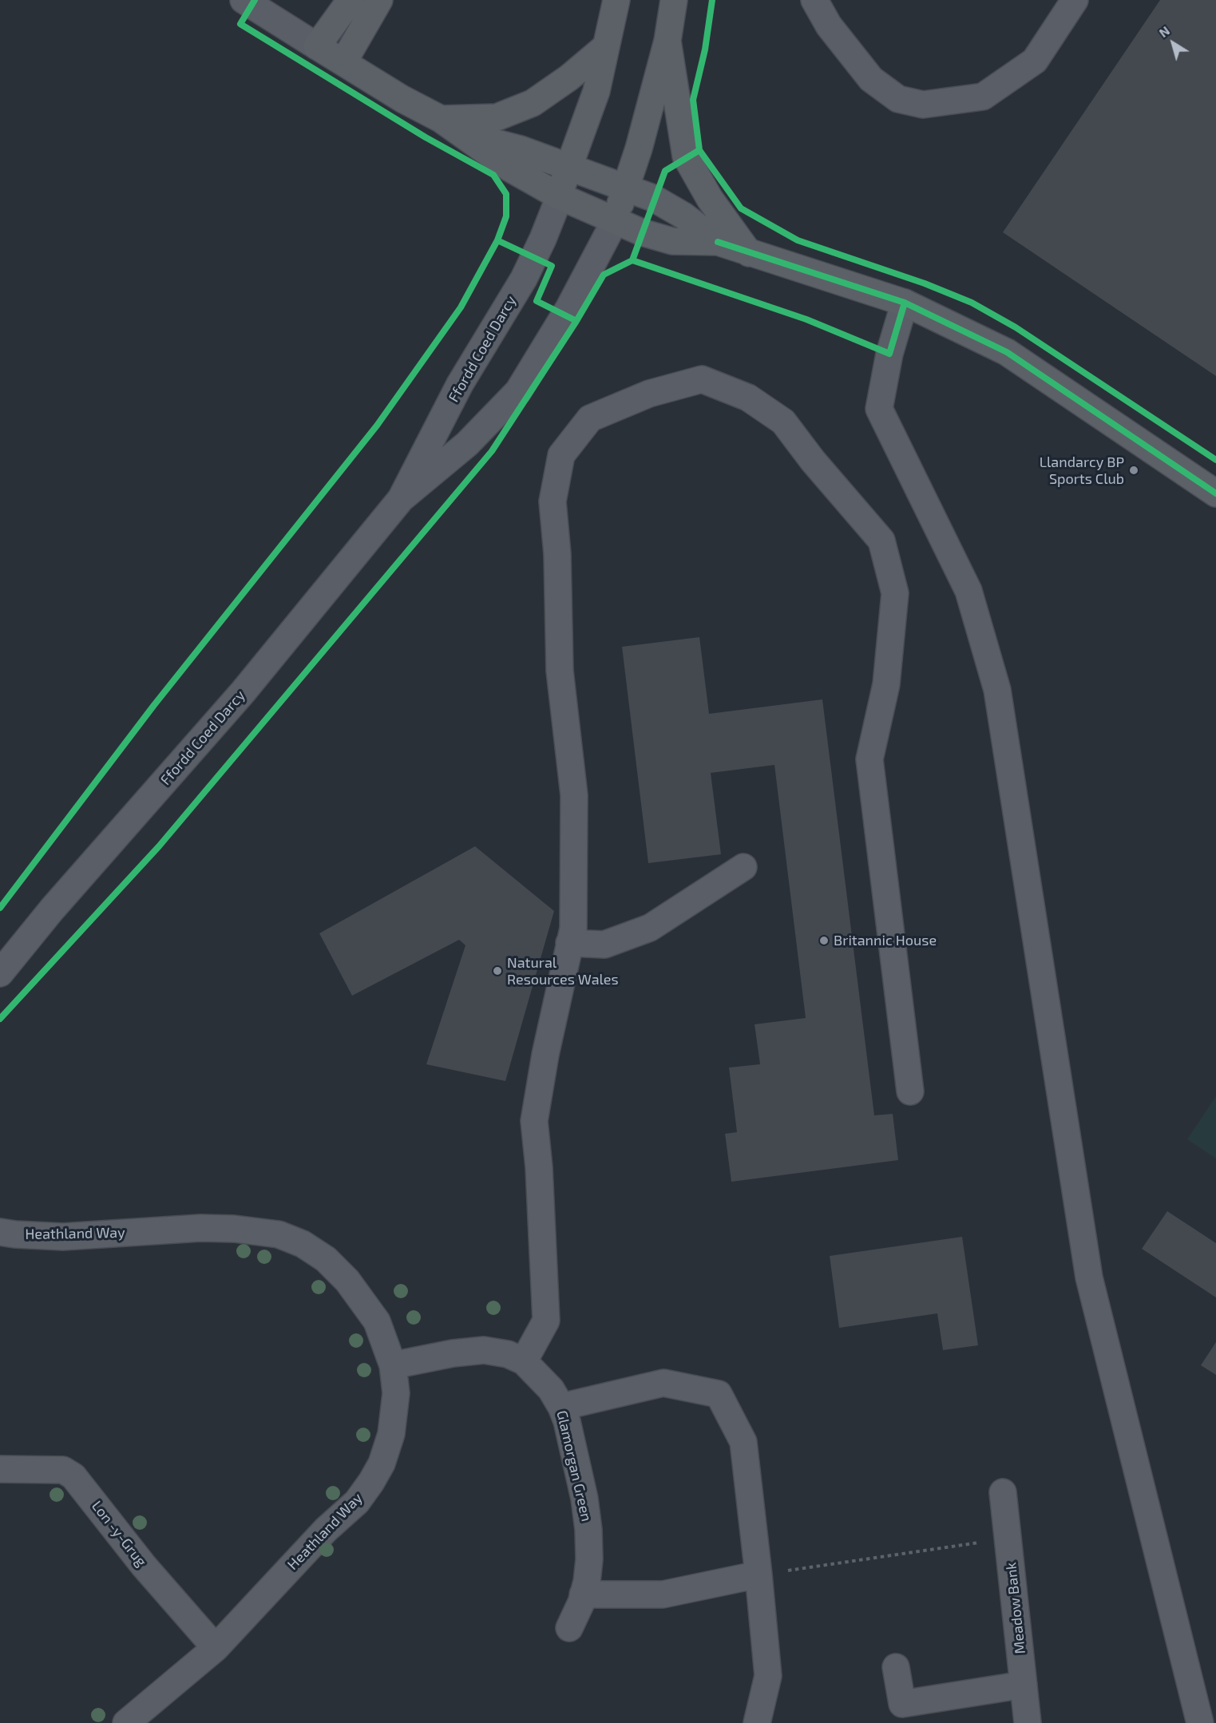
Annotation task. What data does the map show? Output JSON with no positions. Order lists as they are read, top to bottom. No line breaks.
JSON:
{"streets":{"street":["Ffordd Coed Darcy","Heathland Way","Glamorgan Green","Lon -y-Grug","Meadow Bank"]},"crossings":[["Heathland Way","Glamorgan Green"],["Heathland Way","Lon -y-Grug"]],"places":["Llandarcy BP Sports Club","Britannic House","Natural Resources Wales"],"north":"top left"}
